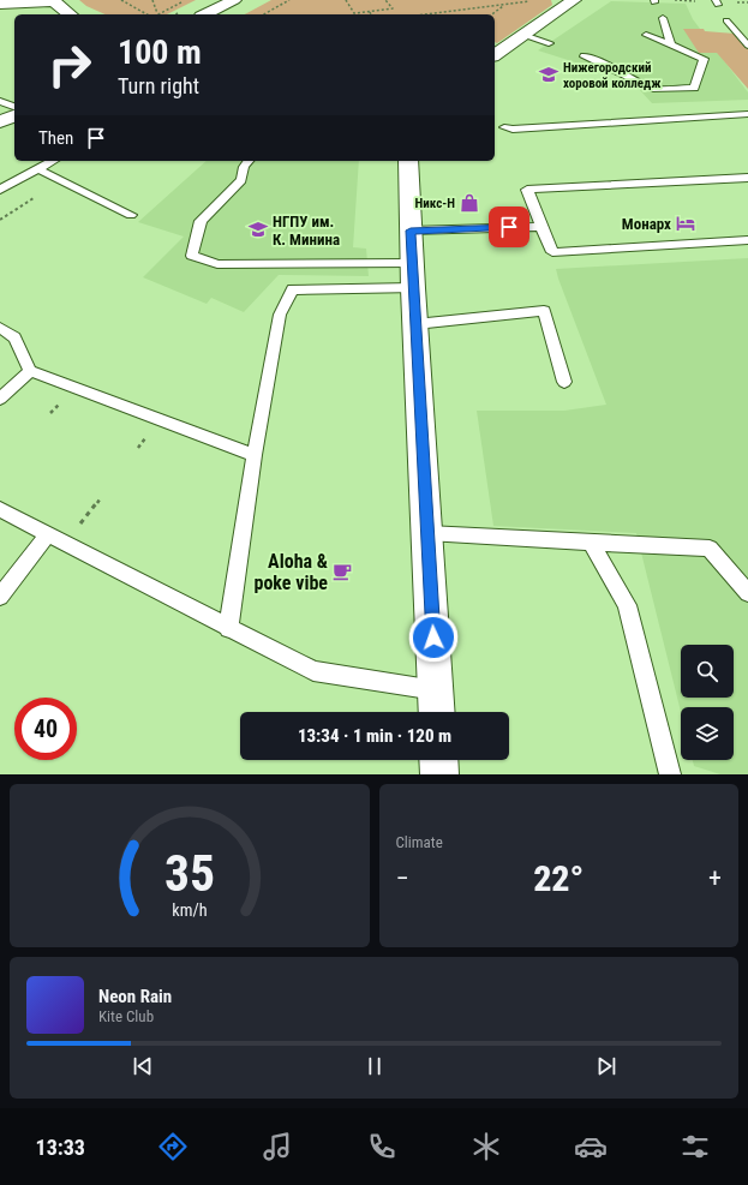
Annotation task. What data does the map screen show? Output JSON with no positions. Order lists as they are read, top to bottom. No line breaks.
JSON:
{"places":{"school or university":["Нижегородский хоровой колледж","НГПУ им. К. Минина"],"shop":["Никс-Н"],"hotel":["Монарх"],"cafe":["Aloha & poke vibe"]},"page":{"turn":["100 m","Turn right"],"then":"Then","limit":"40","trip":"13:34 · 1 min · 120 m","tile":"Climate","heat":["−","22°","+"],"song":["Neon Rain","Kite Club"],"tabs":"13:33","gauge":["35","km/h"]}}
